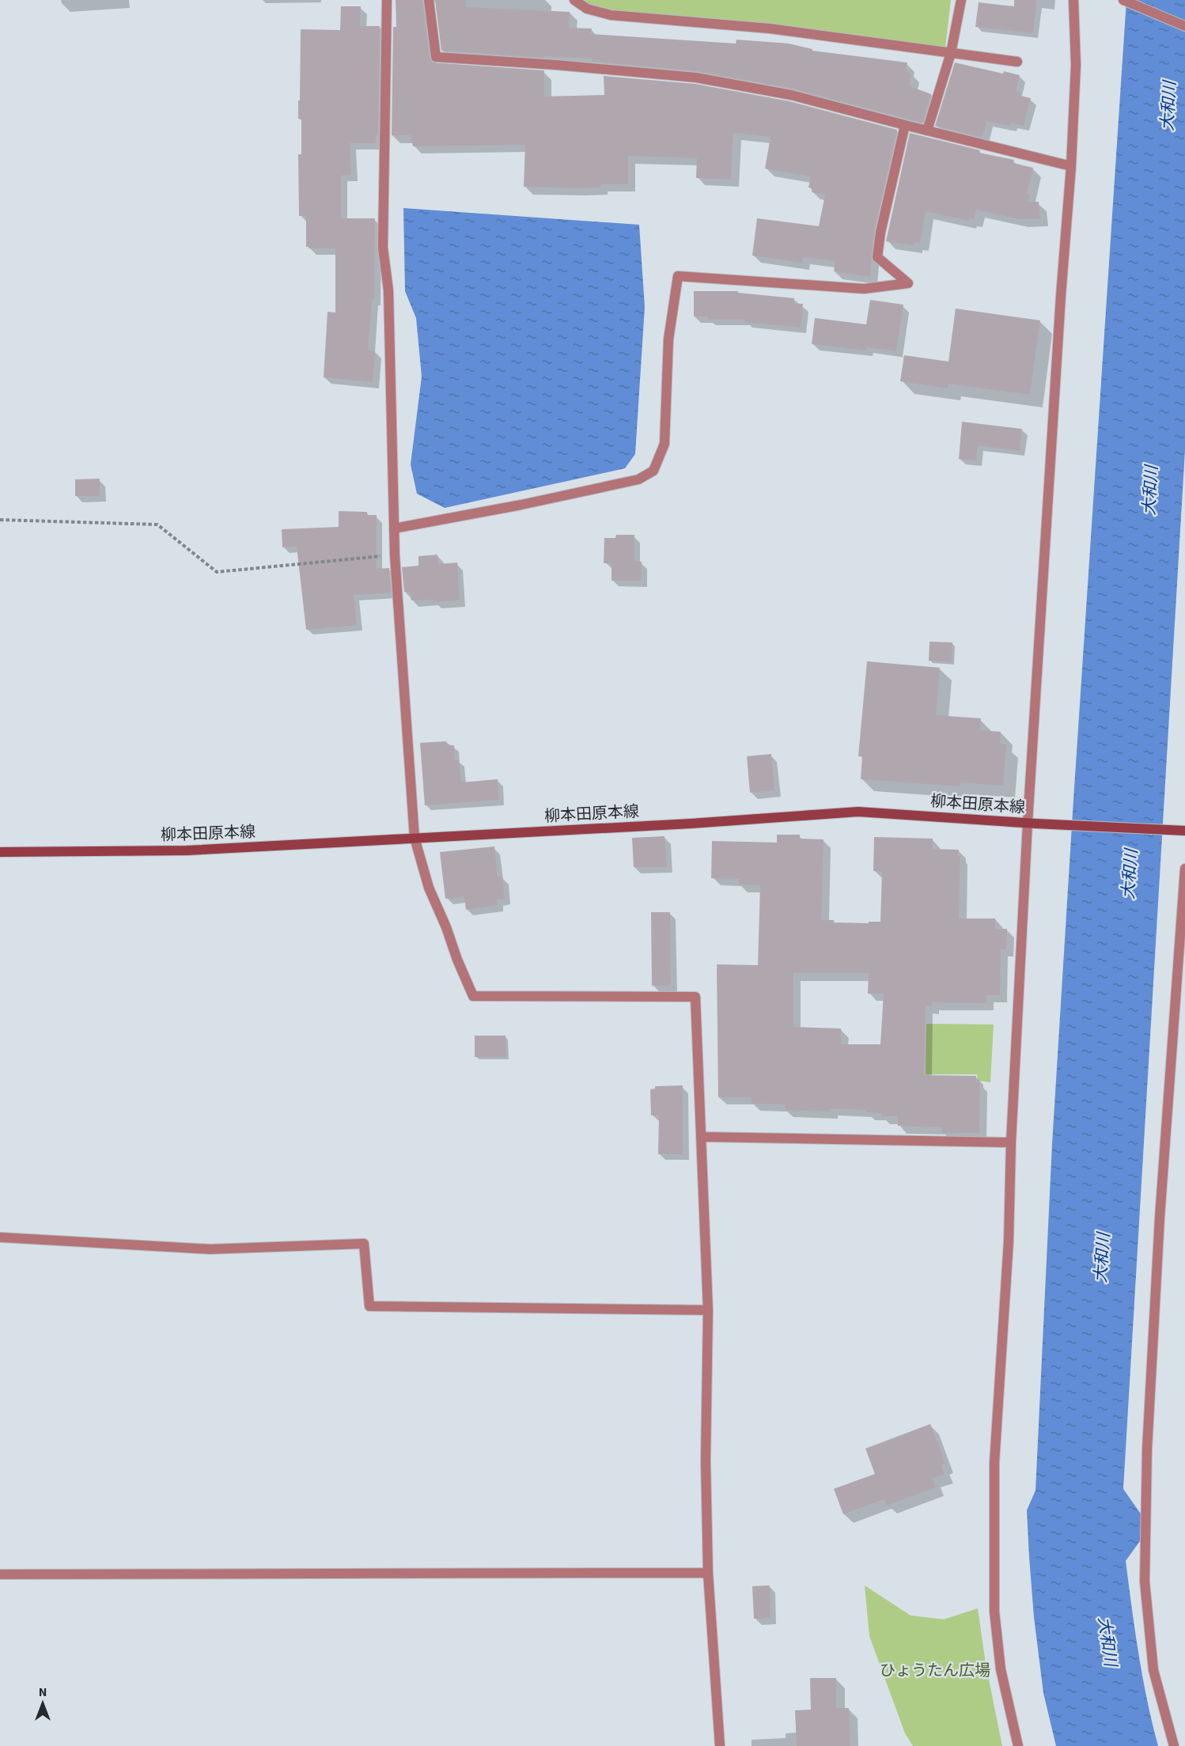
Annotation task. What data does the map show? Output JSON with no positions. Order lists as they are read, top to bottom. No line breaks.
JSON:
{"streets":{"main road":["柳本田原本線"]},"water":["大和川"],"parks":["ひょうたん広場"],"north":"top"}
